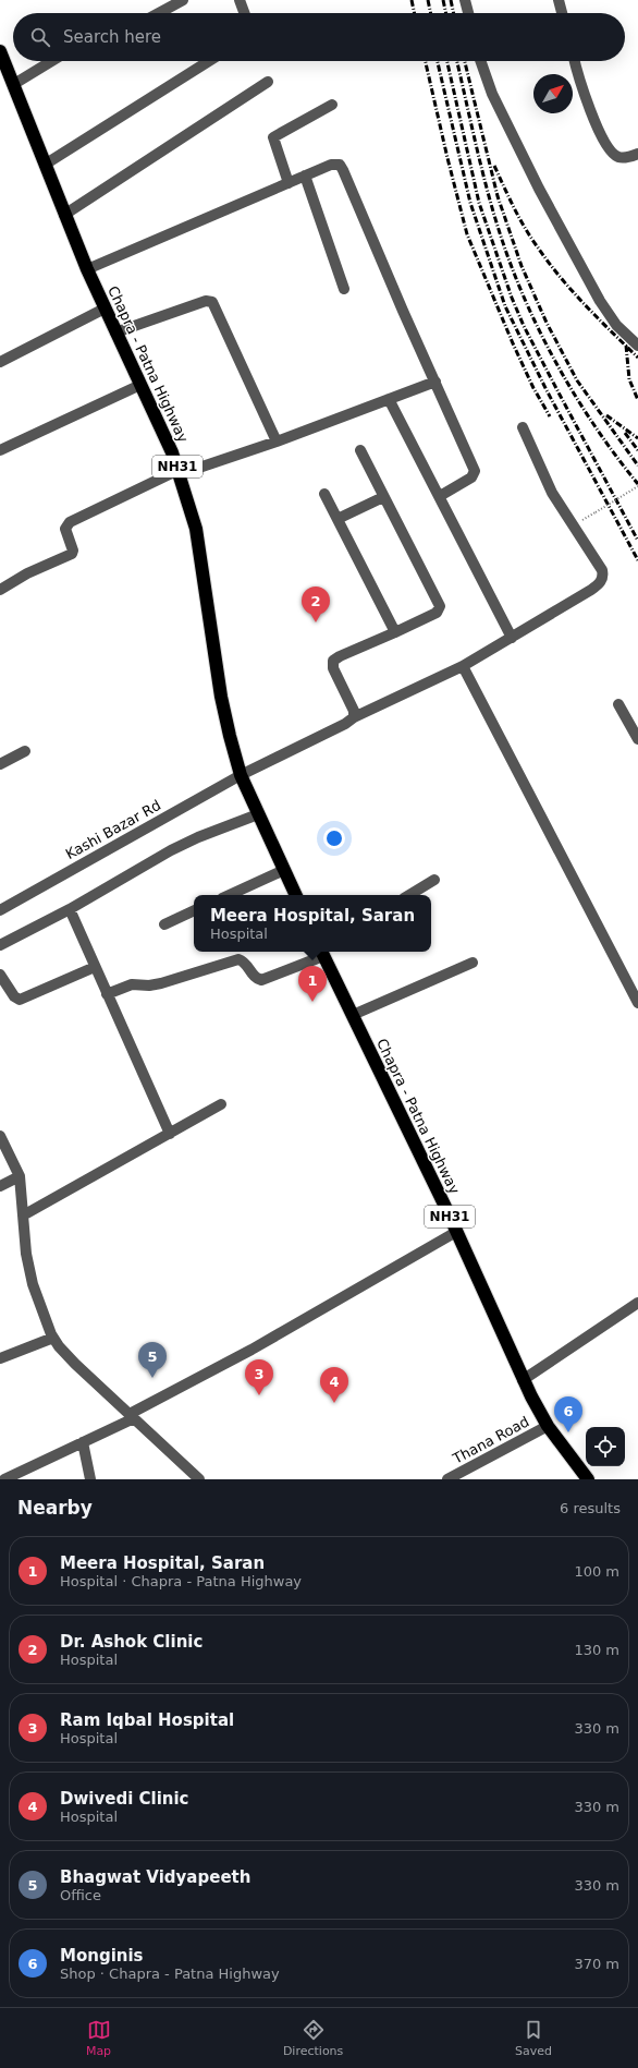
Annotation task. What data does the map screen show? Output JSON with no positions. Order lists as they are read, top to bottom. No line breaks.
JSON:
{"streets":{"highway":["Chapra - Patna Highway","NH31"],"street":["Kashi Bazar Rd","Thana Road"]},"crossings":[["Chapra - Patna Highway","Kashi Bazar Rd"],["Chapra - Patna Highway","Thana Road"]],"north":"top right","page":{"search":"Search here","pins":["2","1","5","3","4","6"],"popup":["Meera Hospital, Saran","Hospital"],"heading":["Nearby","6 results"],"list":[{"mark":"1","name":"Meera Hospital, Saran","note":"Hospital · Chapra - Patna Highway","value":"100 m"},{"mark":"2","name":"Dr. Ashok Clinic","note":"Hospital","value":"130 m"},{"mark":"3","name":"Ram Iqbal Hospital","note":"Hospital","value":"330 m"},{"mark":"4","name":"Dwivedi Clinic","note":"Hospital","value":"330 m"},{"mark":"5","name":"Bhagwat Vidyapeeth","note":"Office","value":"330 m"},{"mark":"6","name":"Monginis","note":"Shop · Chapra - Patna Highway","value":"370 m"}],"nav":["Map","Directions","Saved"]}}
